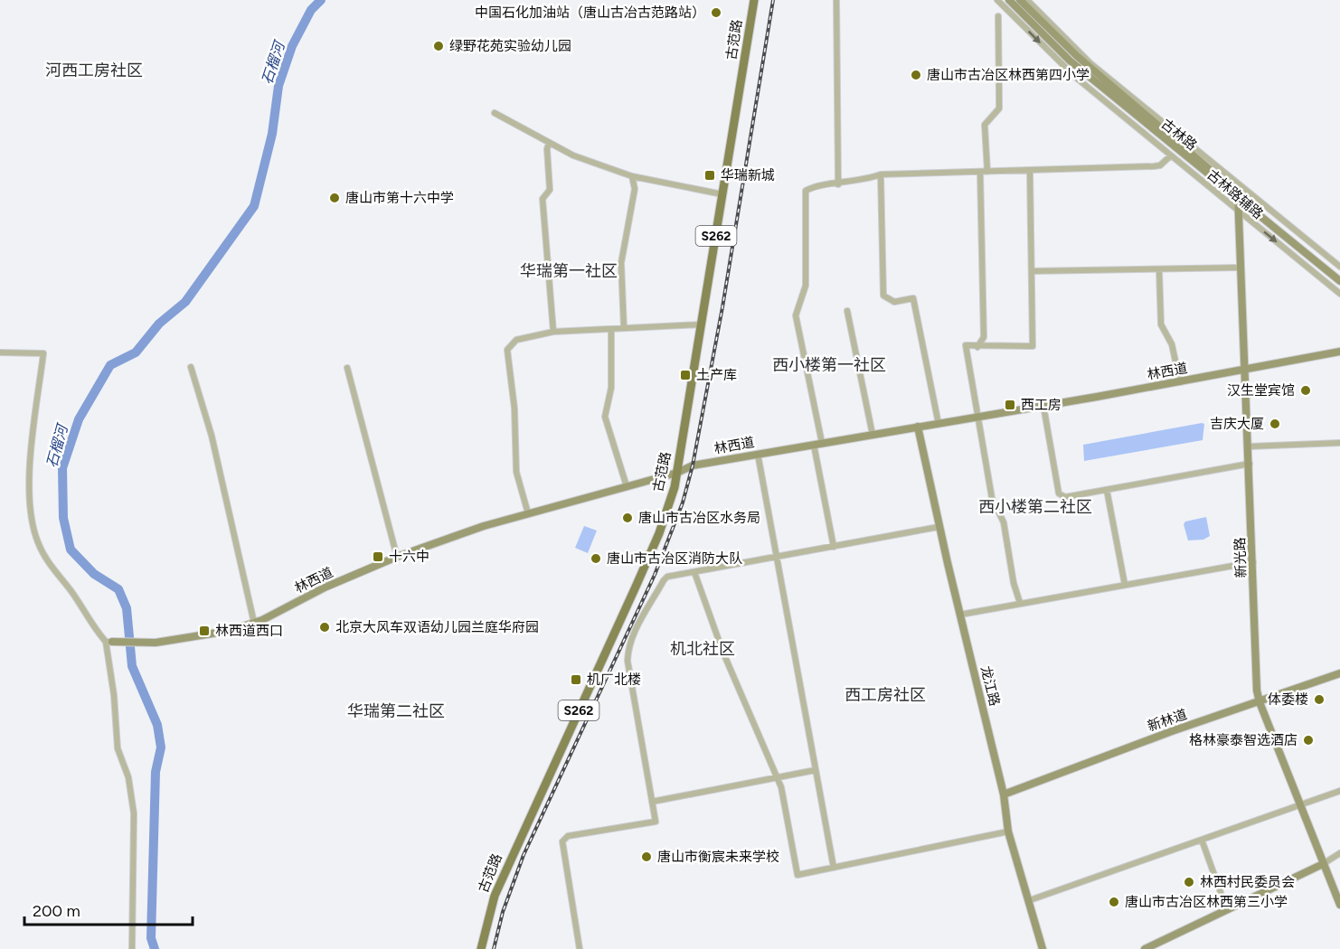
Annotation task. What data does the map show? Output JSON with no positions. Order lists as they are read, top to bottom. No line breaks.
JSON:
{"streets":{"main road":["古范路","古林路","S262","林西道","新光路","龙江路","新林道"],"street":["古林路辅路"]},"crossings":[["古范路","林西道"],["古林路","新光路"],["古林路辅路","新光路"],["林西道","新光路"],["林西道","龙江路"],["新光路","新林道"],["龙江路","新林道"]],"districts":["河西工房社区","华瑞第一社区","西小楼第一社区","西小楼第二社区","机北社区","西工房社区","华瑞第二社区"],"water":["石榴河"],"places":{"other":["中国石化加油站（唐山古冶古范路站）","绿野花苑实验幼儿园","唐山市古冶区林西第四小学","唐山市第十六中学","汉生堂宾馆","吉庆大厦","唐山市古冶区水务局","唐山市古冶区消防大队","北京大风车双语幼儿园兰庭华府园","体委楼","格林豪泰智选酒店","唐山市衡宸未来学校","林西村民委员会","唐山市古冶区林西第三小学"],"transit":["华瑞新城","土产库","西工房","十六中","林西道西口","机厂北楼"]},"scale_bar":"200 m"}
